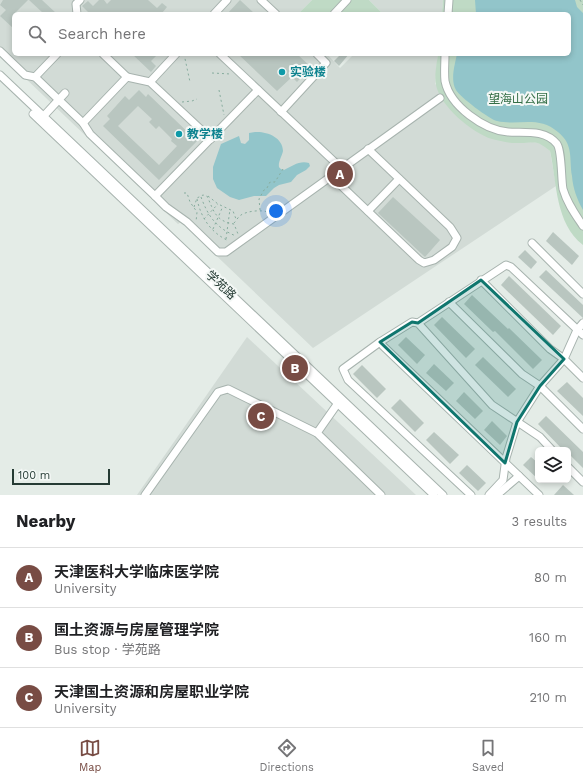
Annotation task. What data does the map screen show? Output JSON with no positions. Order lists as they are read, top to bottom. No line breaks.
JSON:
{"streets":{"street":["学苑路"]},"parks":["望海山公园"],"places":["实验楼","教学楼"],"scale_bar":"100 m","page":{"search":"Search here","pins":["A","B","C"],"scale":"100 m","heading":["Nearby","3 results"],"list":[{"mark":"A","name":"天津医科大学临床医学院","note":"University","value":"80 m"},{"mark":"B","name":"国土资源与房屋管理学院","note":"Bus stop · 学苑路","value":"160 m"},{"mark":"C","name":"天津国土资源和房屋职业学院","note":"University","value":"210 m"}],"nav":["Map","Directions","Saved"]}}
